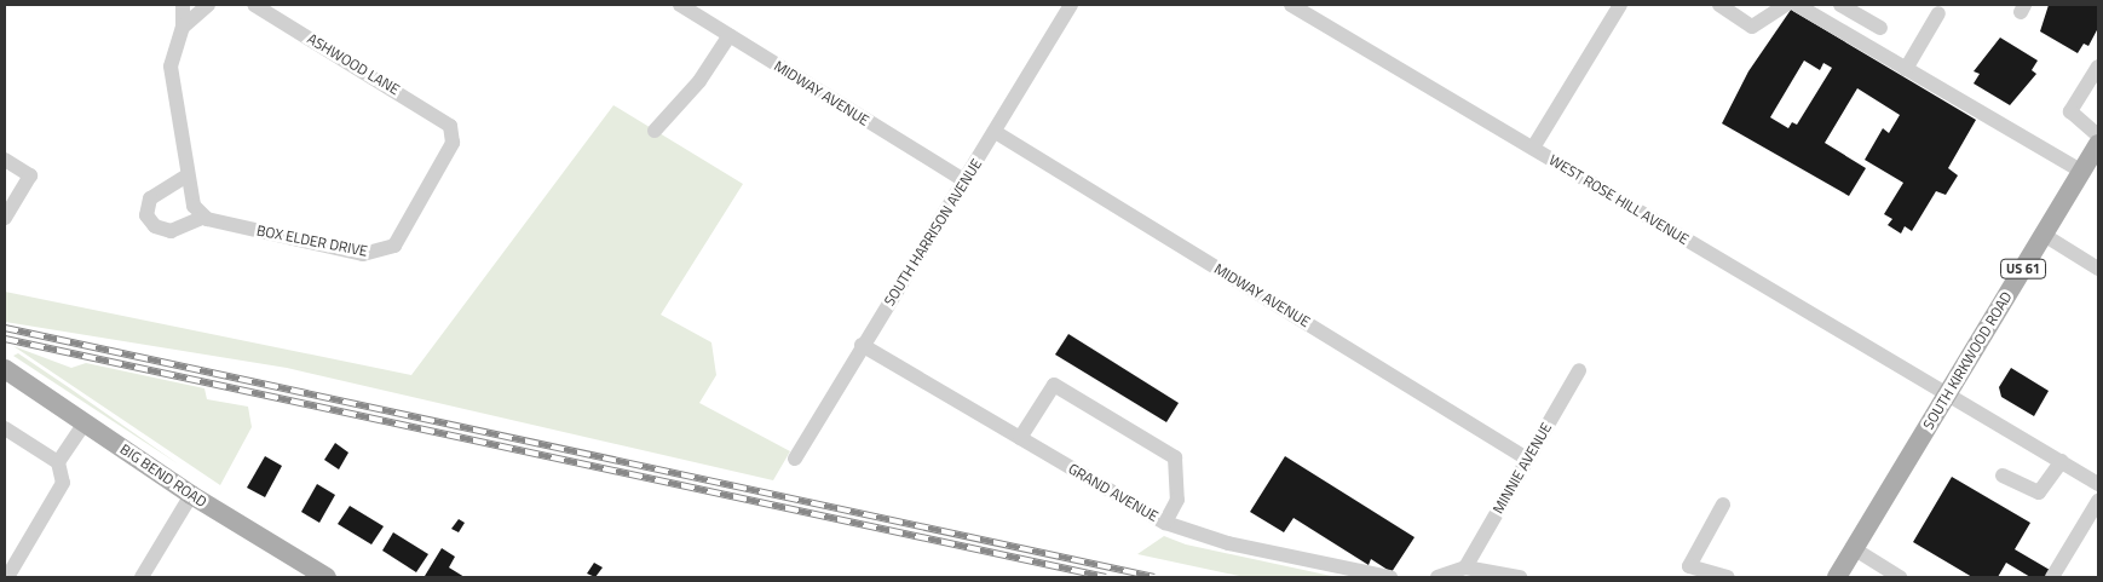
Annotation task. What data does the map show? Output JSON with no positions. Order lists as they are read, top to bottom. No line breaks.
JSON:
{"streets":{"main road":["US 61","SOUTH KIRKWOOD ROAD","BIG BEND ROAD"],"street":["ASHWOOD LANE","MIDWAY AVENUE","WEST ROSE HILL AVENUE","SOUTH HARRISON AVENUE","BOX ELDER DRIVE","MINNIE AVENUE","GRAND AVENUE"]},"crossings":[["ASHWOOD LANE","BOX ELDER DRIVE"],["MIDWAY AVENUE","SOUTH HARRISON AVENUE"],["MIDWAY AVENUE","MINNIE AVENUE"],["WEST ROSE HILL AVENUE","SOUTH KIRKWOOD ROAD"],["SOUTH HARRISON AVENUE","GRAND AVENUE"]]}
